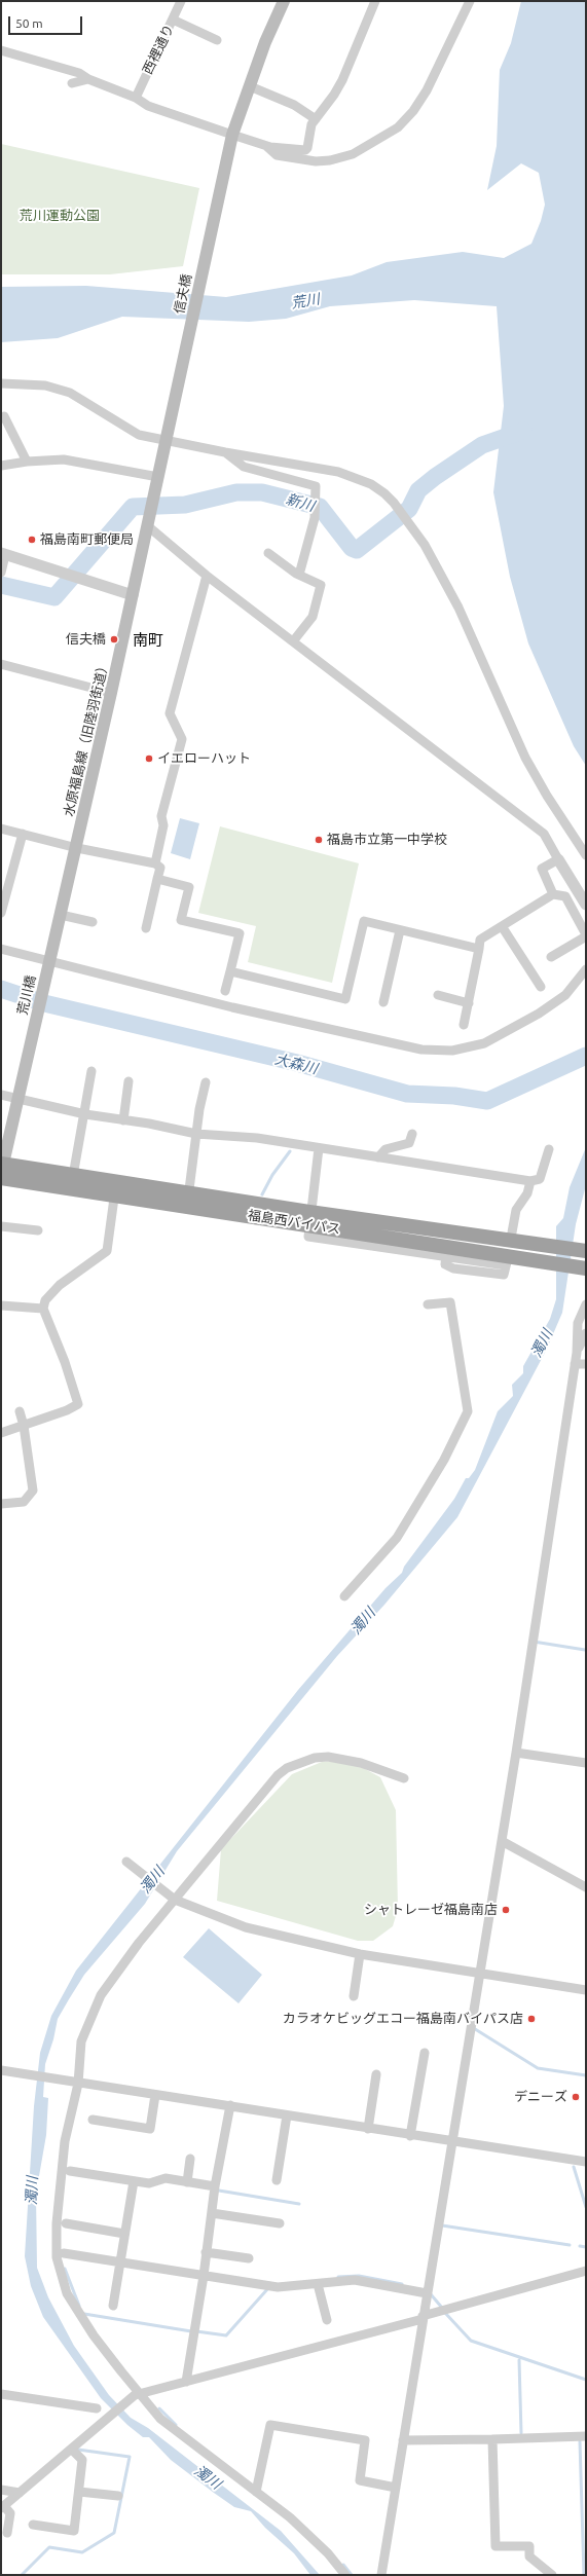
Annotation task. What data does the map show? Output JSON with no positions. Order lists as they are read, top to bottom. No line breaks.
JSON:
{"streets":{"highway":["福島西バイパス"],"main road":["信夫橋","水原福島線（旧陸羽街道）","荒川橋"],"street":["西裡通り"]},"crossings":[["信夫橋","水原福島線（旧陸羽街道）"],["水原福島線（旧陸羽街道）","荒川橋"],["荒川橋","福島西バイパス"]],"districts":["南町"],"water":["荒川","新川","大森川","濁川"],"parks":["荒川運動公園"],"places":["福島南町郵便局","信夫橋","イエローハット","福島市立第一中学校","シャトレーゼ福島南店","カラオケビッグエコー福島南バイパス店","デニーズ"],"scale_bar":"50 m"}
